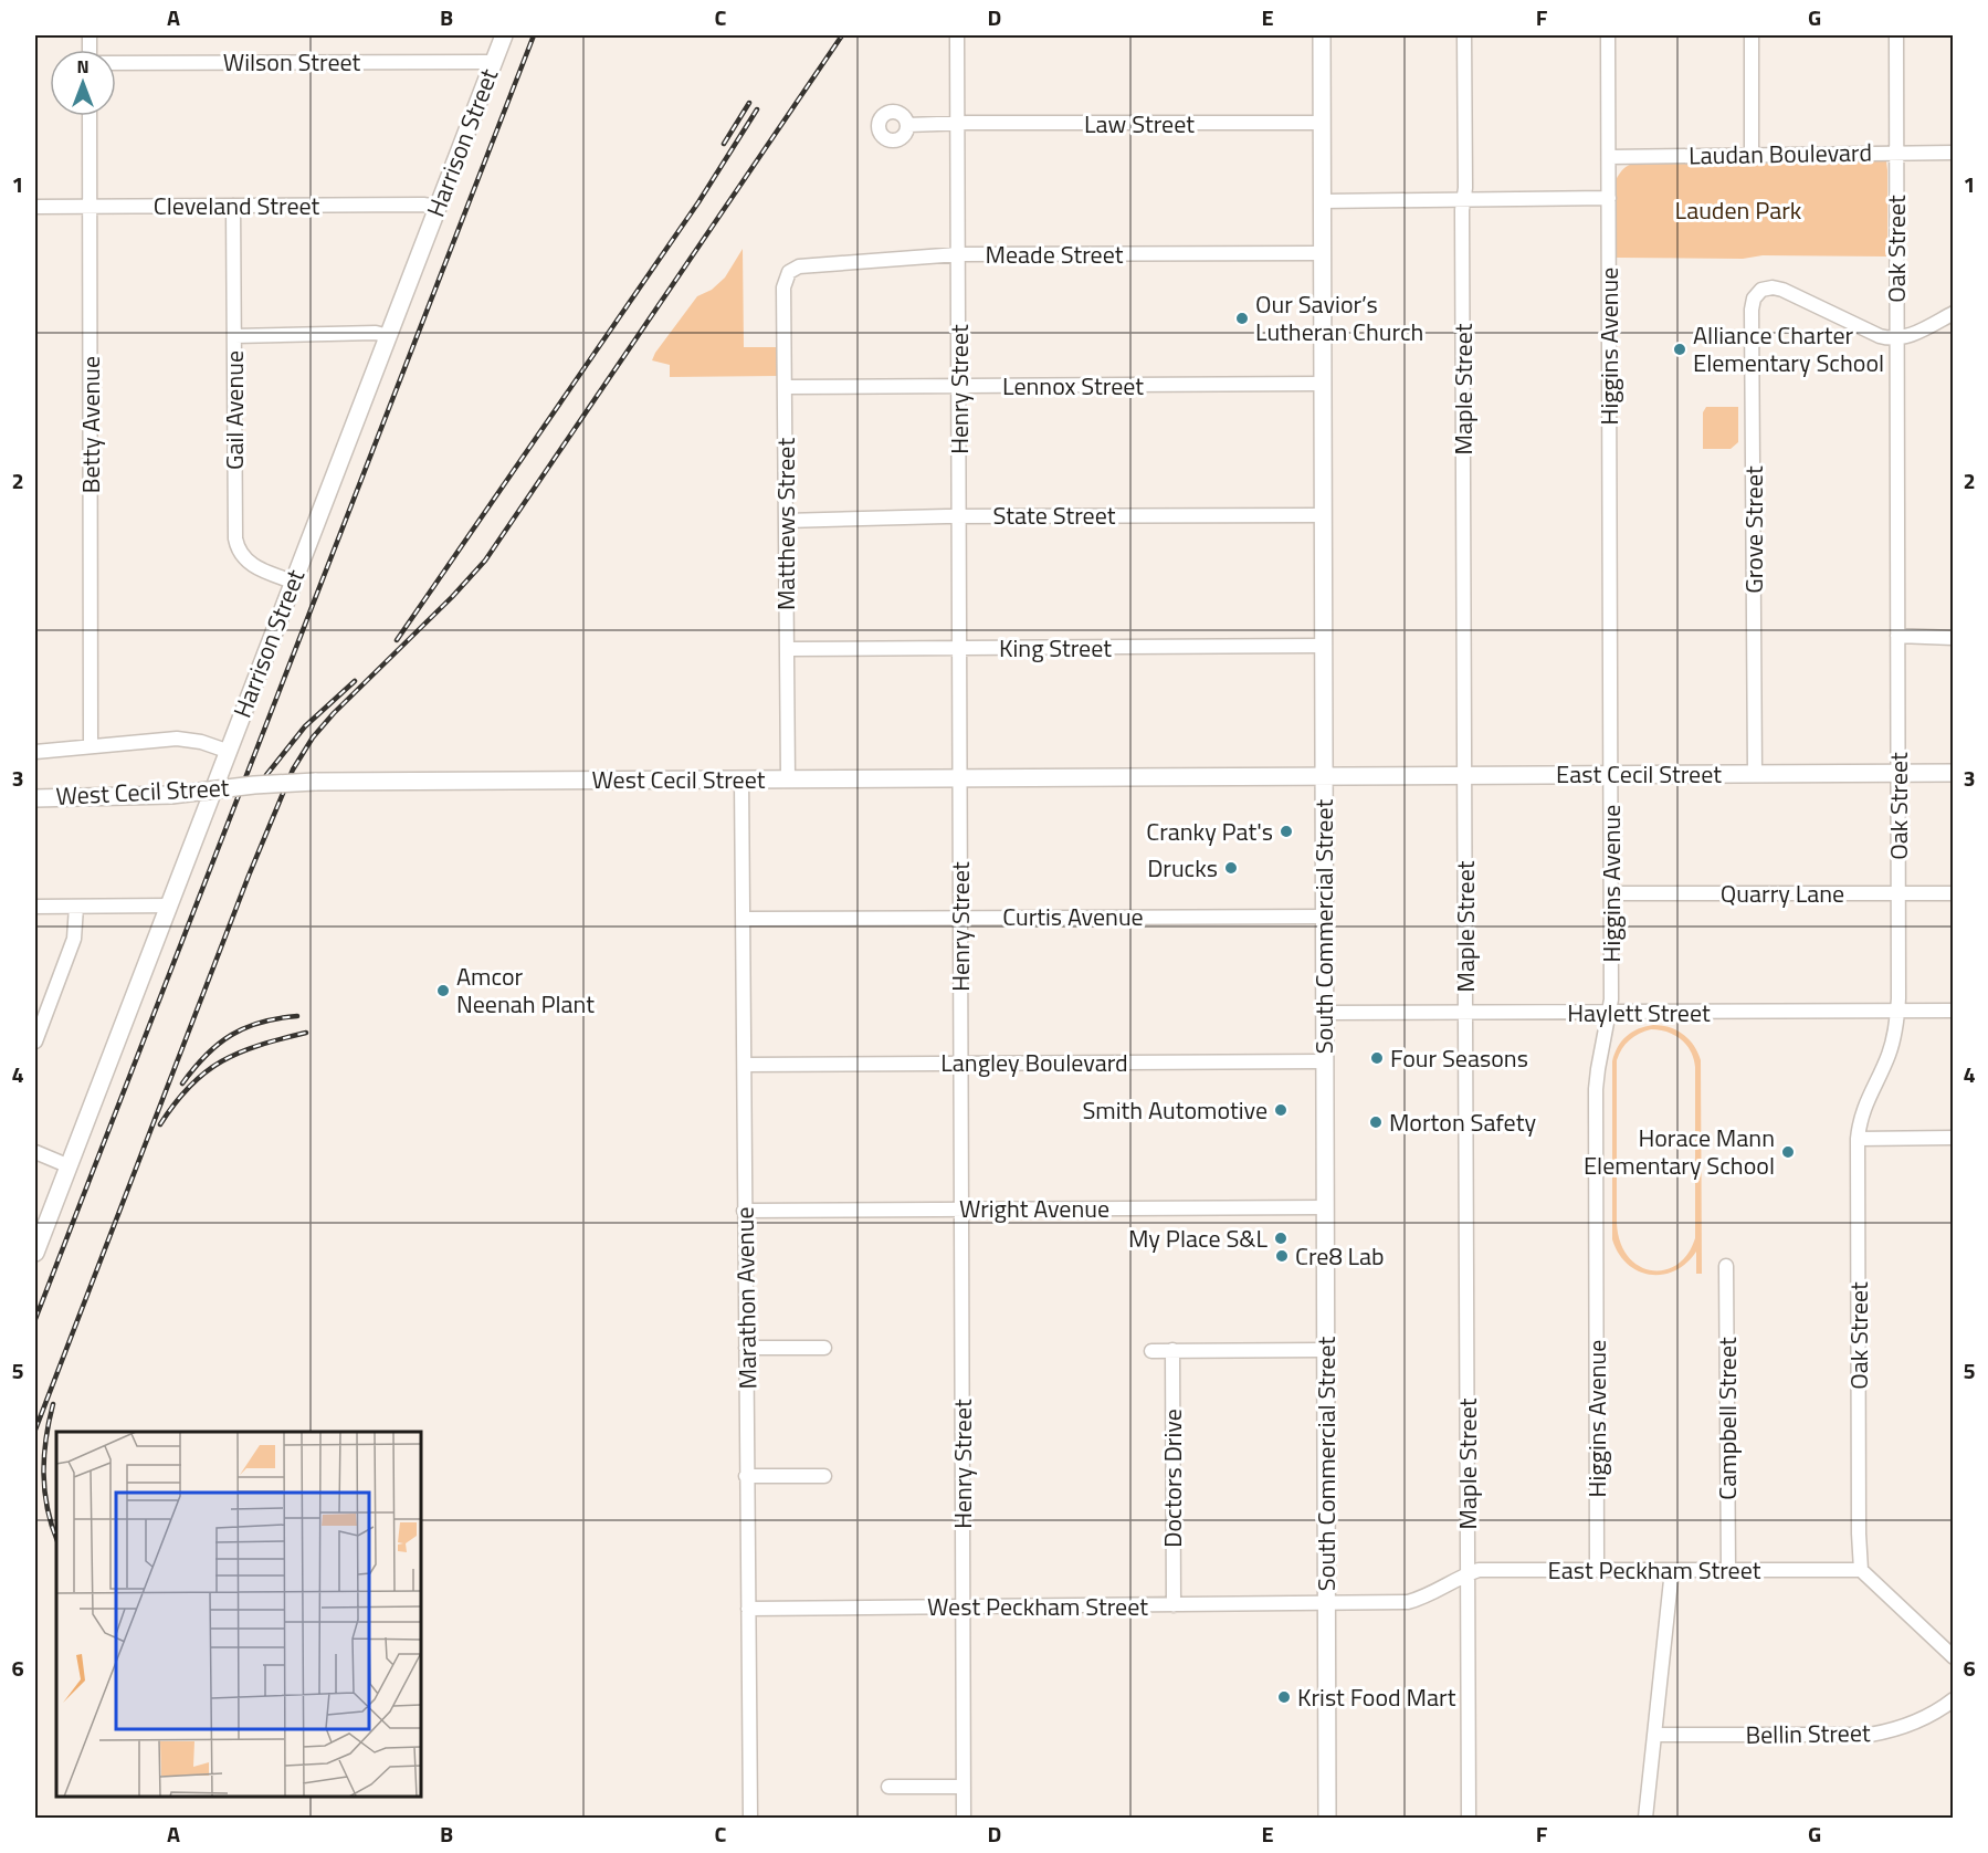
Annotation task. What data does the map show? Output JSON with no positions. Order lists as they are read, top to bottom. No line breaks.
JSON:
{"streets":{"main road":["Harrison Street","East Cecil Street","West Cecil Street","South Commercial Street"],"street":["Wilson Street","Law Street","Laudan Boulevard","Cleveland Street","Oak Street","Meade Street","Higgins Avenue","Lennox Street","Henry Street","Maple Street","Gail Avenue","Betty Avenue","State Street","Matthews Street","Grove Street","King Street","Quarry Lane","Curtis Avenue","Haylett Street","Langley Boulevard","Wright Avenue","Marathon Avenue","Campbell Street","Doctors Drive","East Peckham Street","West Peckham Street","Bellin Street"]},"crossings":[["Wilson Street","Harrison Street"],["Law Street","Henry Street"],["Law Street","South Commercial Street"],["Harrison Street","Cleveland Street"],["Harrison Street","Gail Avenue"],["Laudan Boulevard","Oak Street"],["Laudan Boulevard","Higgins Avenue"],["Cleveland Street","Gail Avenue"],["Cleveland Street","Betty Avenue"],["Oak Street","Grove Street"],["Oak Street","East Cecil Street"],["Oak Street","Quarry Lane"],["Oak Street","Haylett Street"],["Oak Street","East Peckham Street"],["Meade Street","Henry Street"],["Meade Street","Matthews Street"],["Meade Street","South Commercial Street"],["Higgins Avenue","East Cecil Street"],["Higgins Avenue","Quarry Lane"],["Higgins Avenue","Haylett Street"],["Higgins Avenue","East Peckham Street"],["Lennox Street","Henry Street"],["Lennox Street","Matthews Street"],["Lennox Street","South Commercial Street"],["Henry Street","State Street"],["Henry Street","King Street"],["Henry Street","West Cecil Street"],["Henry Street","Curtis Avenue"],["Henry Street","Langley Boulevard"],["Henry Street","Wright Avenue"],["Henry Street","West Peckham Street"],["Maple Street","East Cecil Street"],["Maple Street","Haylett Street"],["Maple Street","East Peckham Street"],["State Street","Matthews Street"],["State Street","South Commercial Street"],["Matthews Street","King Street"],["Matthews Street","West Cecil Street"],["Grove Street","East Cecil Street"],["King Street","South Commercial Street"],["East Cecil Street","West Cecil Street"],["East Cecil Street","South Commercial Street"],["West Cecil Street","South Commercial Street"],["West Cecil Street","Marathon Avenue"],["Curtis Avenue","South Commercial Street"],["Curtis Avenue","Marathon Avenue"],["South Commercial Street","Haylett Street"],["South Commercial Street","Langley Boulevard"],["South Commercial Street","Wright Avenue"],["South Commercial Street","East Peckham Street"],["South Commercial Street","West Peckham Street"],["Langley Boulevard","Marathon Avenue"],["Wright Avenue","Marathon Avenue"],["Marathon Avenue","West Peckham Street"],["Campbell Street","East Peckham Street"],["Doctors Drive","West Peckham Street"],["East Peckham Street","West Peckham Street"]],"parks":["Lauden Park"],"places":["Our Savior’s Lutheran Church","Alliance Charter Elementary School","Cranky Pat's","Drucks","Amcor Neenah Plant","Four Seasons","Smith Automotive","Morton Safety","Horace Mann Elementary School","My Place S&L","Cre8 Lab","Krist Food Mart"],"north":"top","grid":{"columns":["A","B","C","D","E","F","G"],"rows":["1","2","3","4","5","6"]}}
